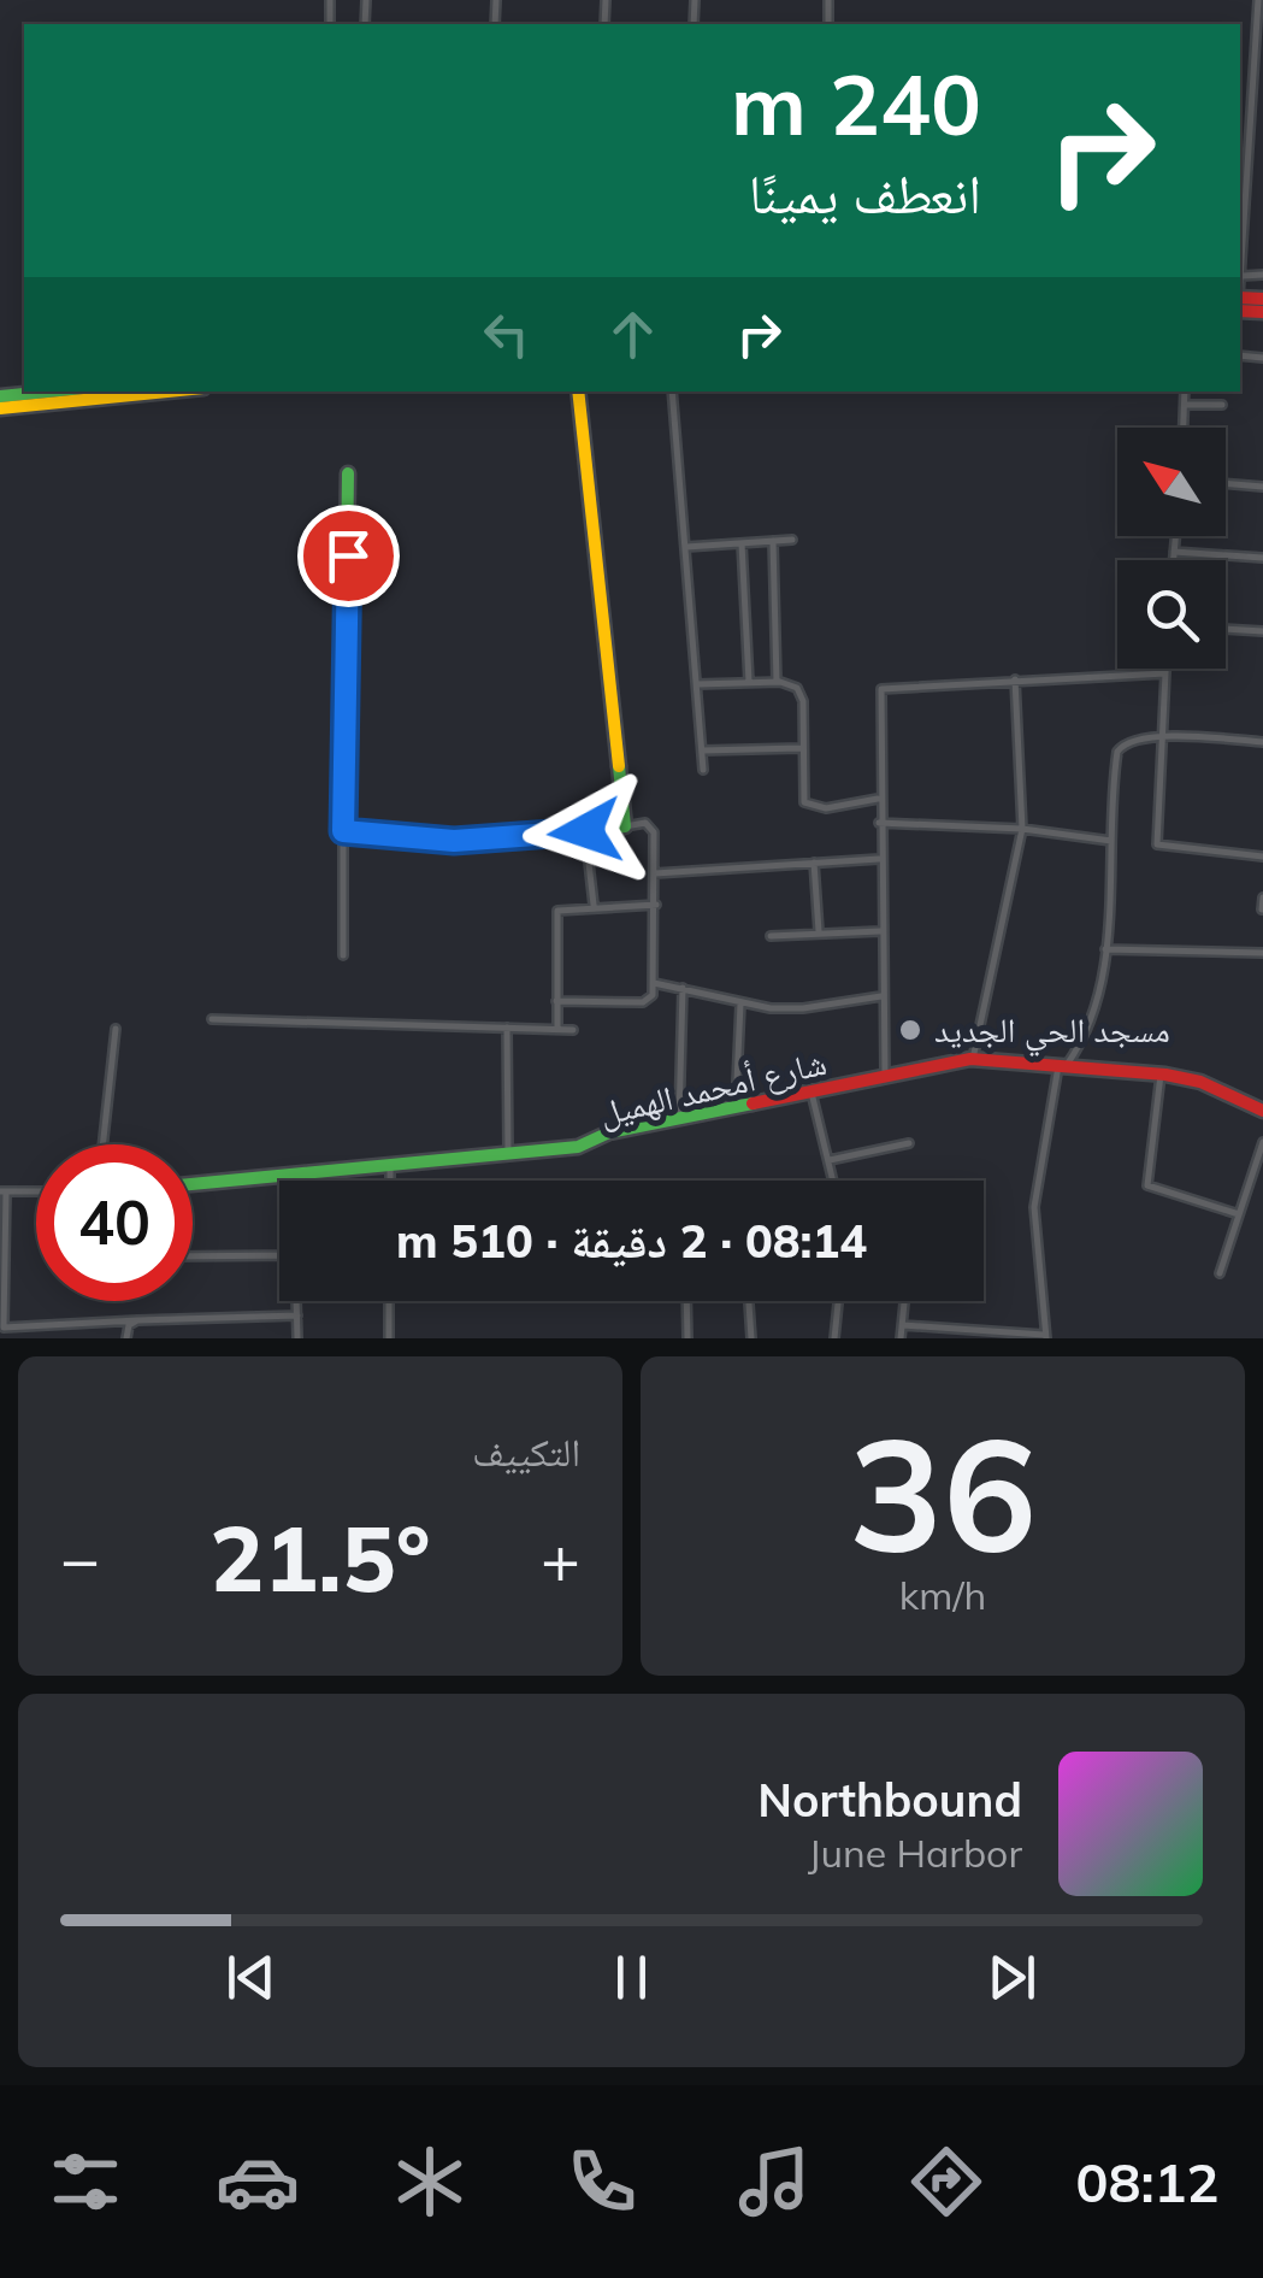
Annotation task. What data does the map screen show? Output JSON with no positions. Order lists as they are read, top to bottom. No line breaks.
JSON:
{"streets":{"main road":["شارع أمحمد الهميل"]},"places":["مسجد الحي الجديد"],"north":"top left","page":{"turn":["240 m","انعطف يمينًا"],"limit":"40","trip":"08:14 · 2 دقيقة · 510 m","tile":[["36","km/h"],"التكييف"],"heat":["−","21.5°","+"],"song":["Northbound","June Harbor"],"tabs":"08:12"}}
